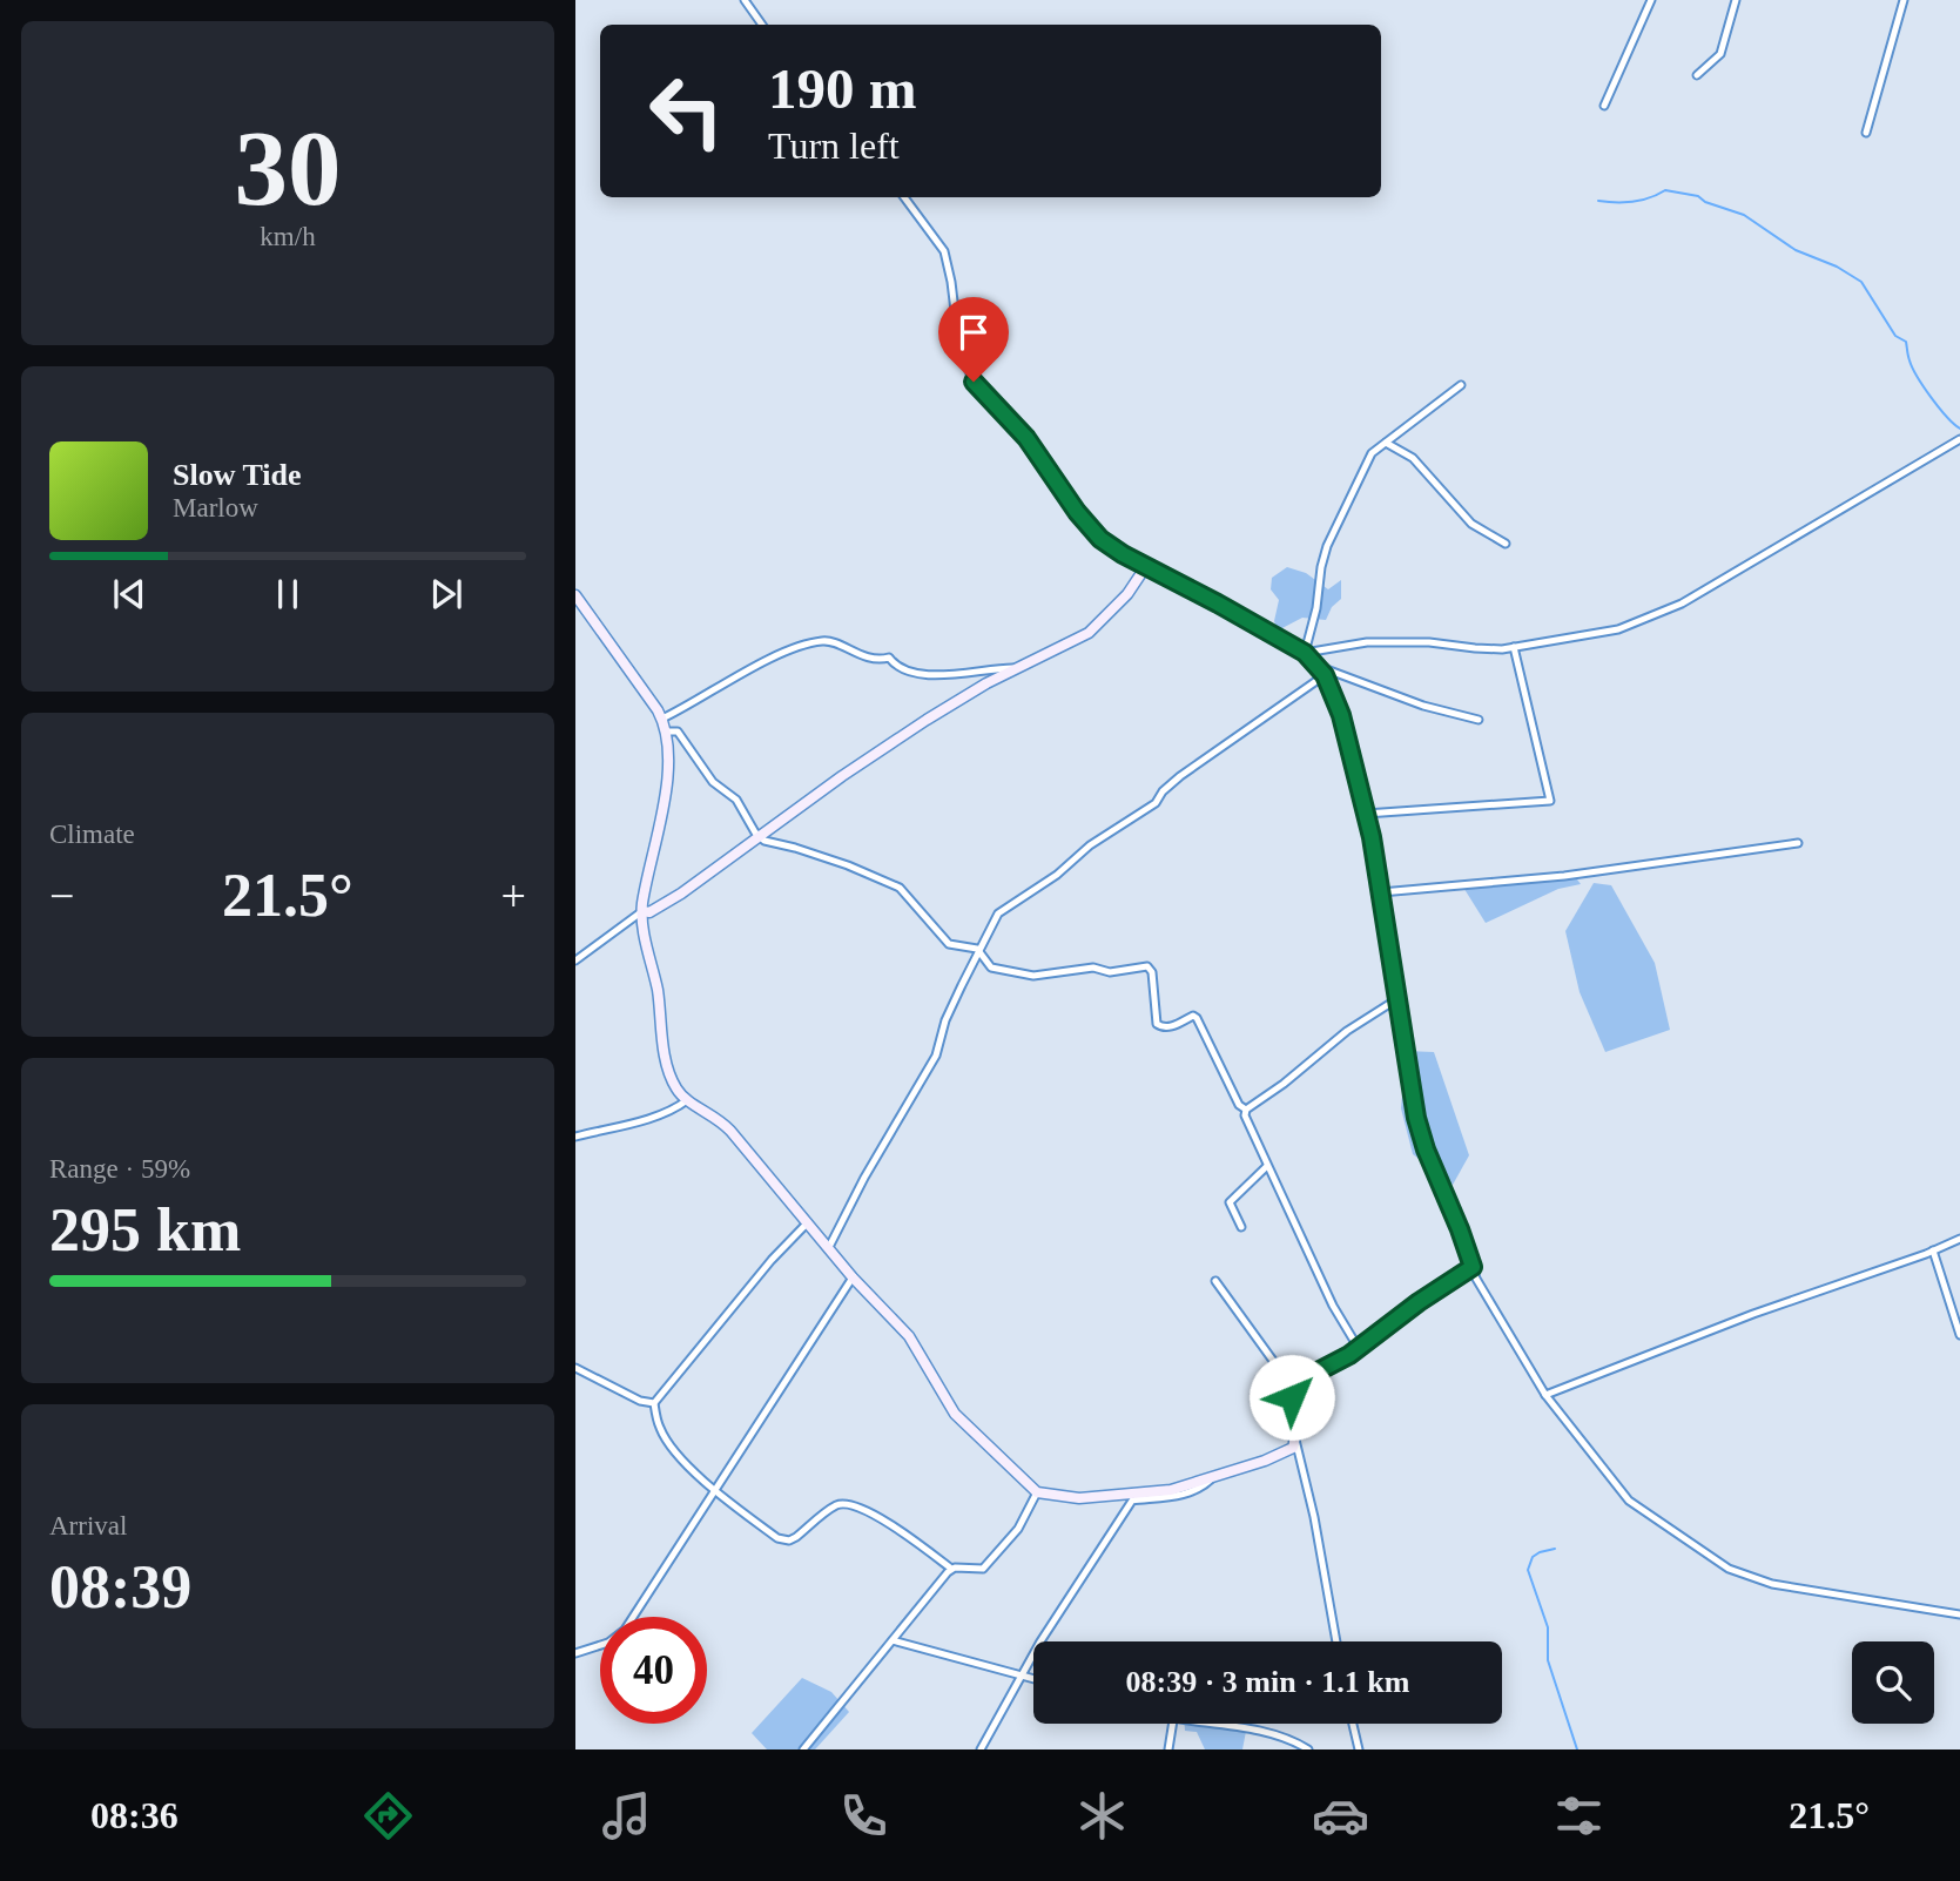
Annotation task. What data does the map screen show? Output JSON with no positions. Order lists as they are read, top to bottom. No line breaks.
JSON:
{"page":{"tile":[["30","km/h"],"Climate",["Range · 59%","295 km"],["Arrival","08:39"]],"turn":["190 m","Turn left"],"song":["Slow Tide","Marlow"],"heat":["−","21.5°","+"],"limit":"40","trip":"08:39 · 3 min · 1.1 km","tabs":["08:36","21.5°"]}}
